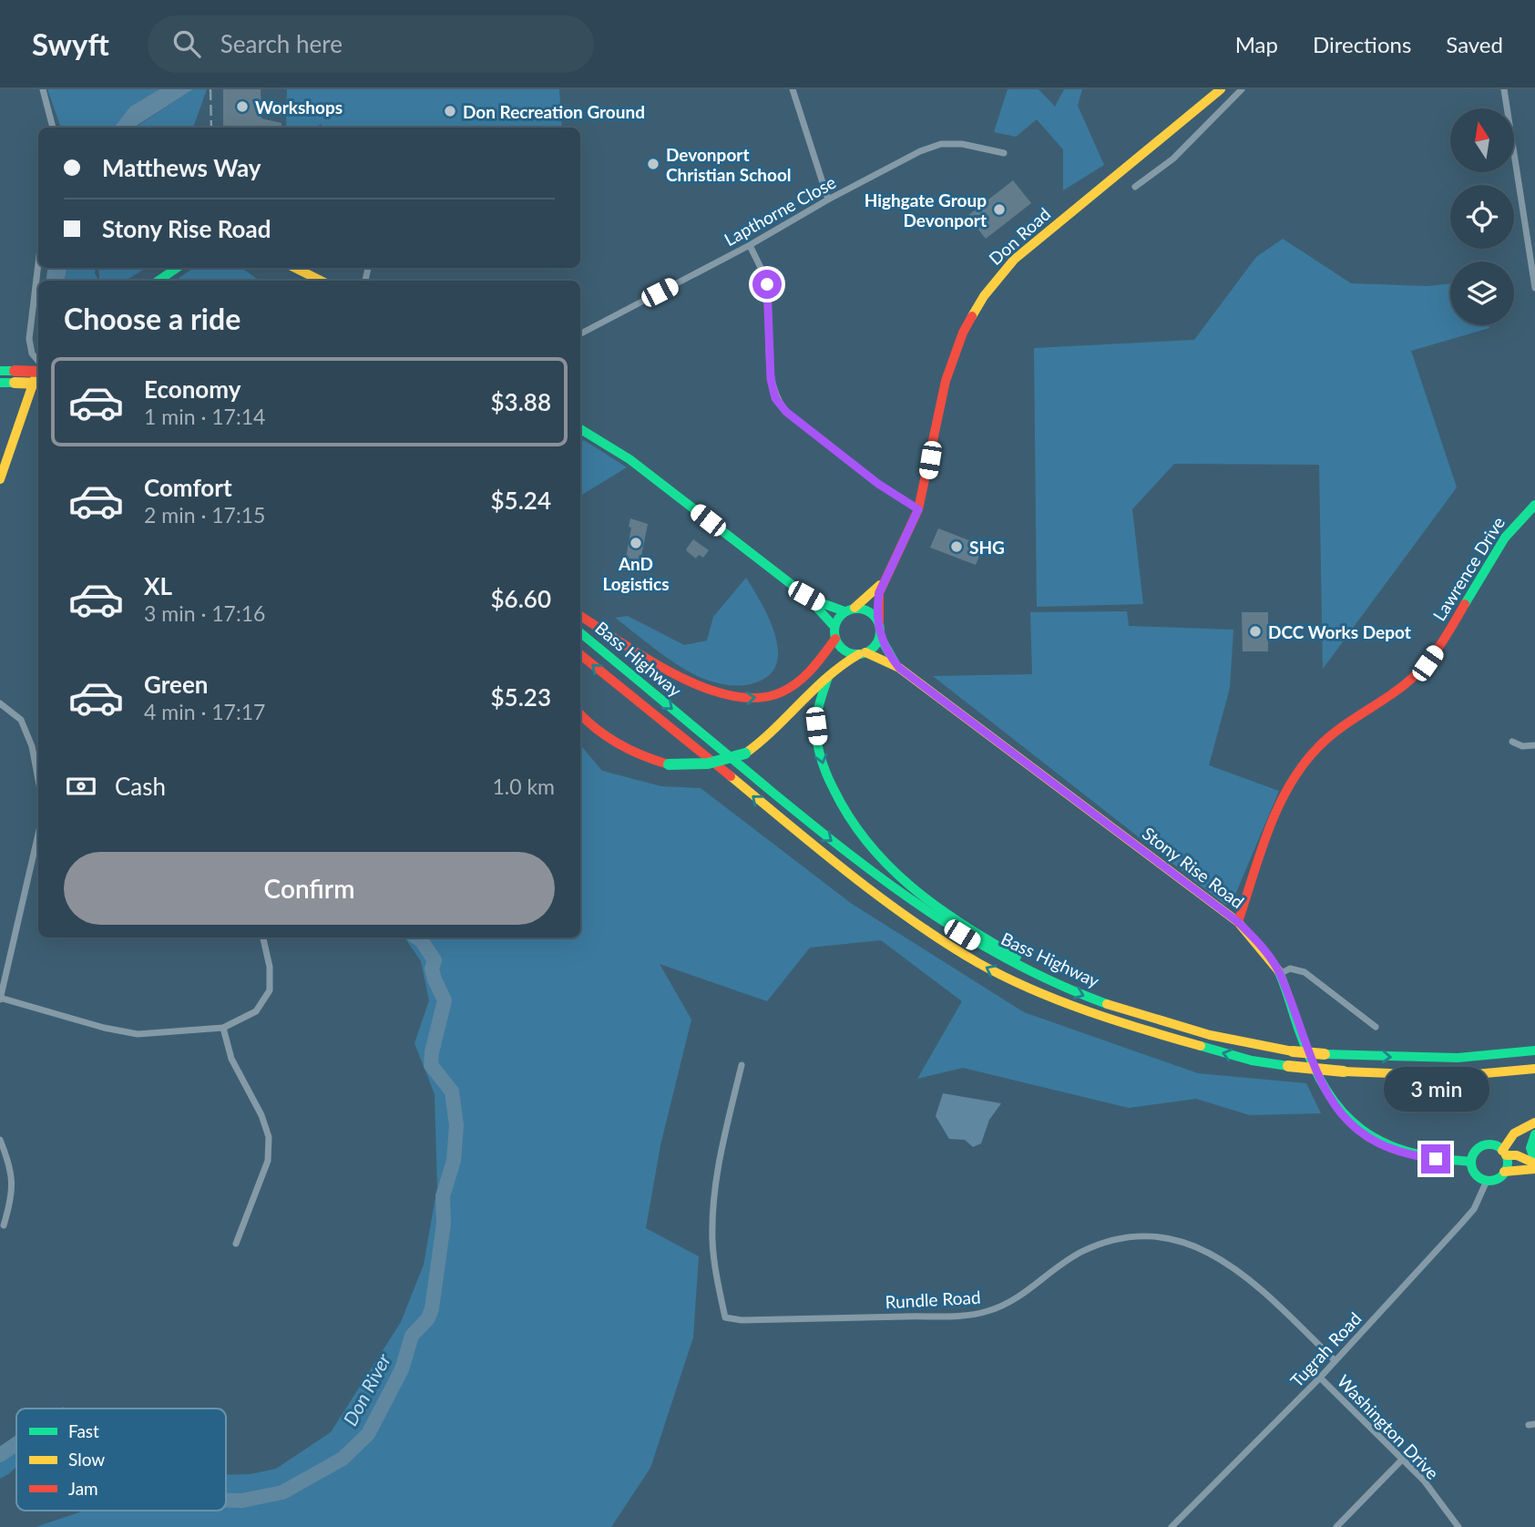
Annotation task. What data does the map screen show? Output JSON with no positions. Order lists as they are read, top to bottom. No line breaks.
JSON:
{"streets":{"main road":["Don Road","Lawrence Drive","Bass Highway","Stony Rise Road"],"street":["Lapthorne Close","Rundle Road","Tugrah Road","Washington Drive"]},"crossings":[["Don Road","Stony Rise Road"],["Lawrence Drive","Stony Rise Road"],["Stony Rise Road","Tugrah Road"],["Rundle Road","Tugrah Road"],["Tugrah Road","Washington Drive"]],"water":["Don River"],"places":["Workshops","Don Recreation Ground","Devonport Christian School","Highgate Group Devonport","AnD Logistics","SHG","DCC Works Depot"],"legend":["Fast","Slow","Jam"],"north":"top","page":{"header":"Swyft","search":"Search here","nav":["Map","Directions","Saved"],"banner":["Matthews Way","Stony Rise Road"],"heading":"Choose a ride","list":[{"name":"Economy","note":"1 min · 17:14","value":"$3.88"},{"name":"Comfort","note":"2 min · 17:15","value":"$5.24"},{"name":"XL","note":"3 min · 17:16","value":"$6.60"},{"name":"Green","note":"4 min · 17:17","value":"$5.23"}],"pay":["Cash","1.0 km"],"buttons":"Confirm","bubble":"3 min"}}
